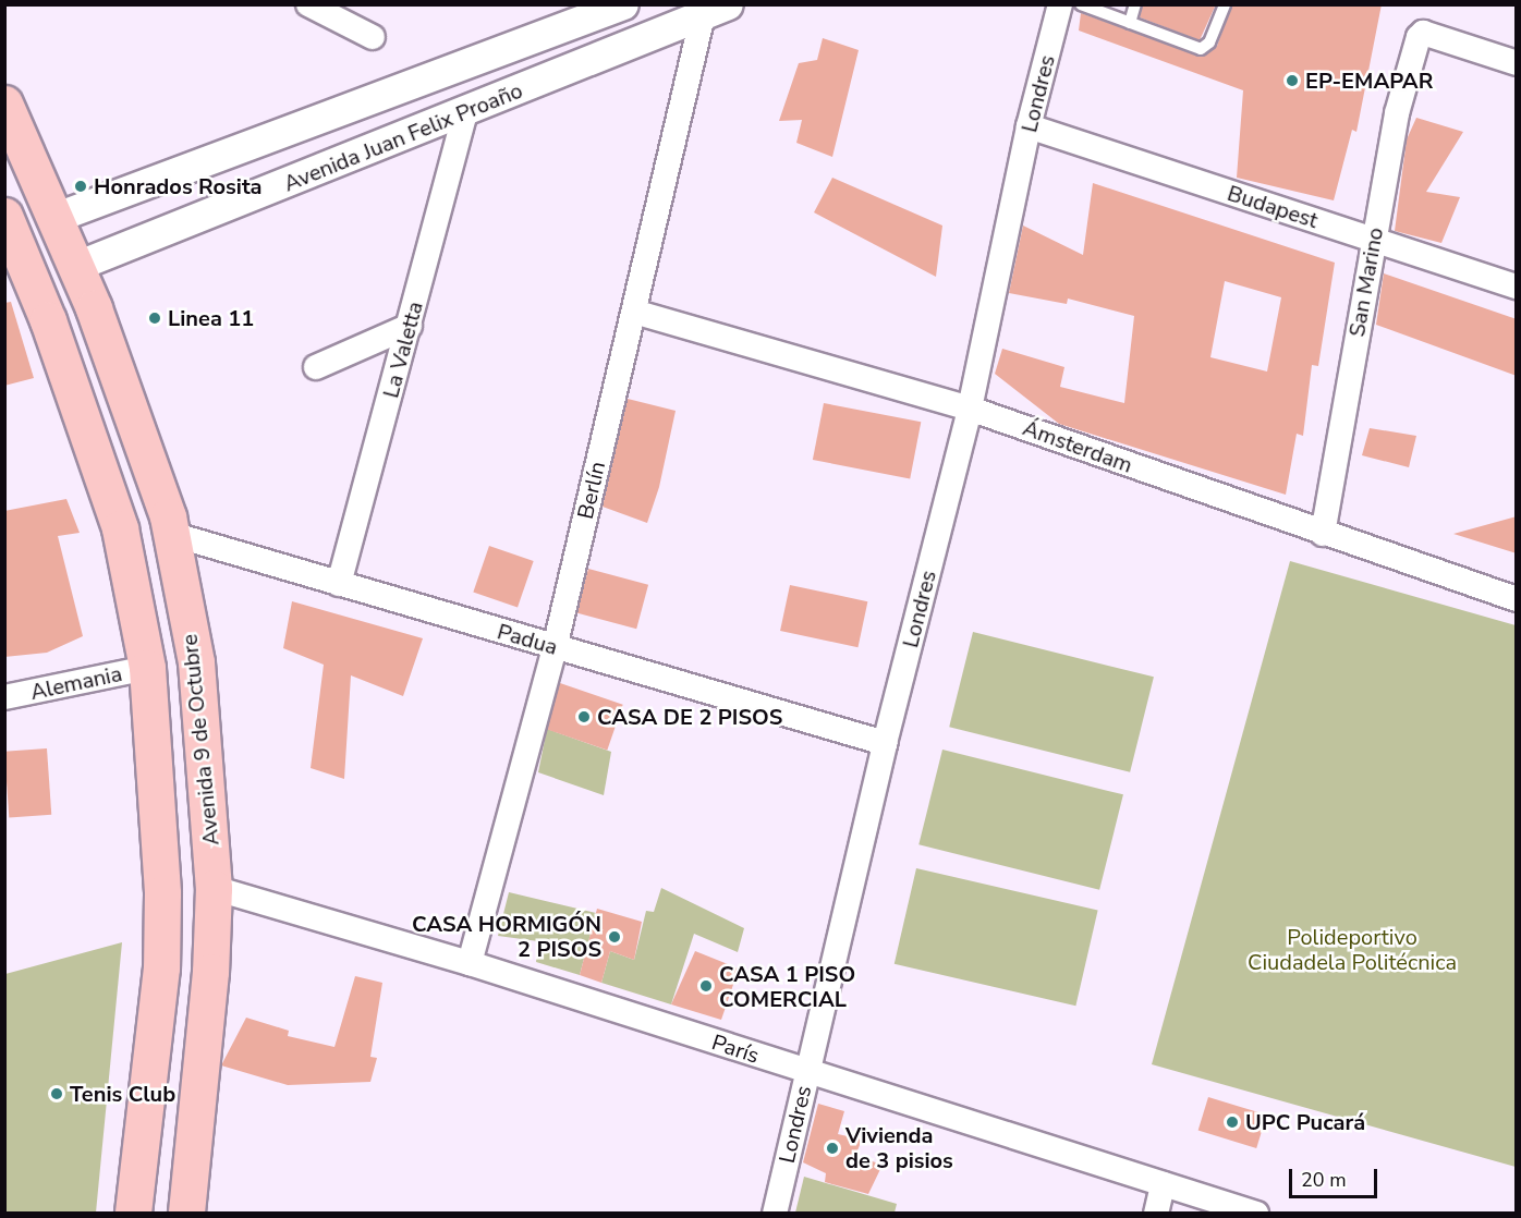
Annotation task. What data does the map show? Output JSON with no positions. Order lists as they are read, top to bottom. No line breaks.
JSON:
{"streets":{"main road":["Avenida Juan Felix Proaño","Avenida 9 de Octubre"],"street":["Londres","Budapest","San Marino","La Valetta","Ámsterdam","Berlín","Padua","Alemania","París"]},"crossings":[["Londres","Budapest"],["Londres","Ámsterdam"],["Londres","Padua"],["Londres","París"],["Avenida Juan Felix Proaño","La Valetta"],["Avenida Juan Felix Proaño","Berlín"],["Avenida Juan Felix Proaño","Avenida 9 de Octubre"],["Budapest","San Marino"],["San Marino","Ámsterdam"],["La Valetta","Padua"],["Ámsterdam","Berlín"],["Berlín","Padua"],["Berlín","París"],["Padua","Avenida 9 de Octubre"],["Avenida 9 de Octubre","París"]],"parks":["Polideportivo Ciudadela Politécnica"],"places":["EP-EMAPAR","Honrados Rosita","Linea 11","CASA DE 2 PISOS","CASA HORMIGÓN 2 PISOS","CASA 1 PISO COMERCIAL","Tenis Club","UPC Pucará","Vivienda de 3 pisios"],"scale_bar":"20 m"}
